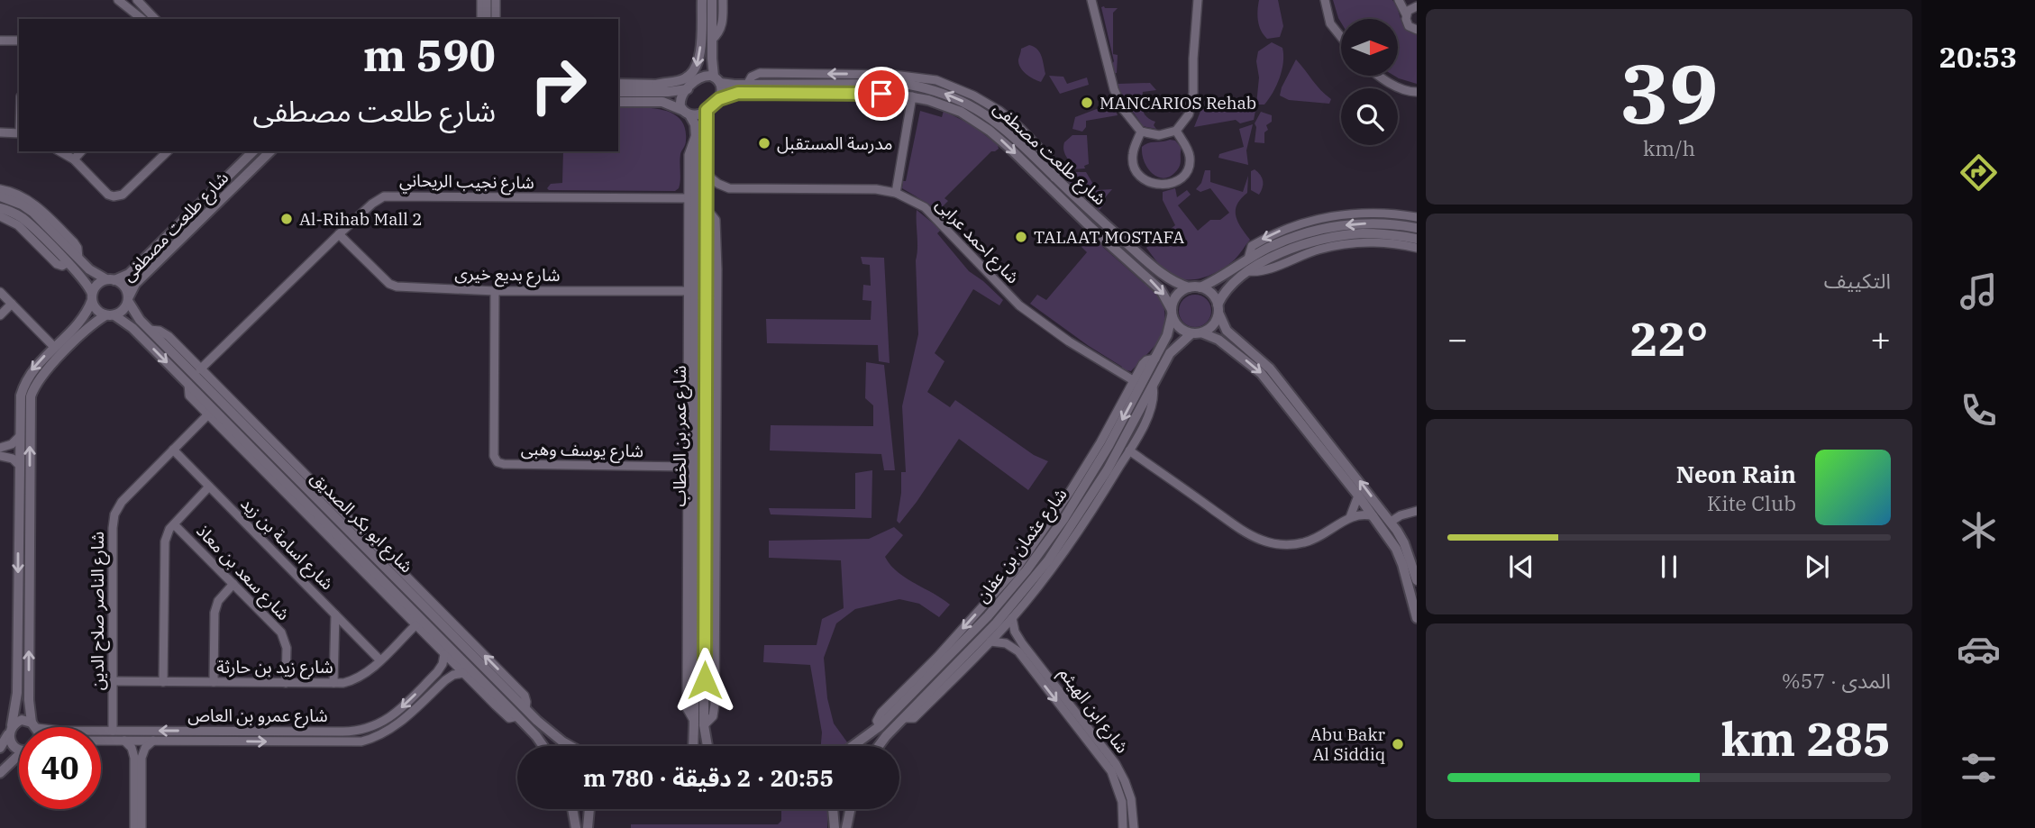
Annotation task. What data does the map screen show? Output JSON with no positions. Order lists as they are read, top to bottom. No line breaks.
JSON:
{"streets":{"street":["شارع طلعت مصطفى","شارع نجيب الريحاني","شارع احمد عرابى","شارع بديع خيرى","شارع عمر بن الخطاب","شارع يوسف وهبى","شارع ابو بكر الصديق","شارع اسامة بن زيد","شارع عثمان بن عفان","شارع سعد بن معاذ","شارع الناصر صلاح الدين","شارع زيد بن حارثة","شارع ابن الهيثم","شارع عمرو بن العاص"]},"crossings":[["شارع طلعت مصطفى","شارع عمر بن الخطاب"],["شارع طلعت مصطفى","شارع ابو بكر الصديق"],["شارع طلعت مصطفى","شارع عثمان بن عفان"],["شارع نجيب الريحاني","شارع بديع خيرى"],["شارع احمد عرابى","شارع عمر بن الخطاب"],["شارع بديع خيرى","شارع عمر بن الخطاب"],["شارع بديع خيرى","شارع يوسف وهبى"],["شارع اسامة بن زيد","شارع الناصر صلاح الدين"],["شارع اسامة بن زيد","شارع زيد بن حارثة"],["شارع سعد بن معاذ","شارع زيد بن حارثة"],["شارع الناصر صلاح الدين","شارع زيد بن حارثة"],["شارع الناصر صلاح الدين","شارع عمرو بن العاص"]],"places":["MANCARIOS Rehab","مدرسة المستقبل","Al-Rihab Mall 2","TALAAT MOSTAFA","Abu Bakr Al Siddiq"],"north":"right","page":{"tabs":"20:53","tile":[["39","km/h"],"التكييف",["المدى · 57%","285 km"]],"turn":["590 m","شارع طلعت مصطفى"],"heat":["−","22°","+"],"song":["Neon Rain","Kite Club"],"limit":"40","trip":"20:55 · 2 دقيقة · 780 m"}}
